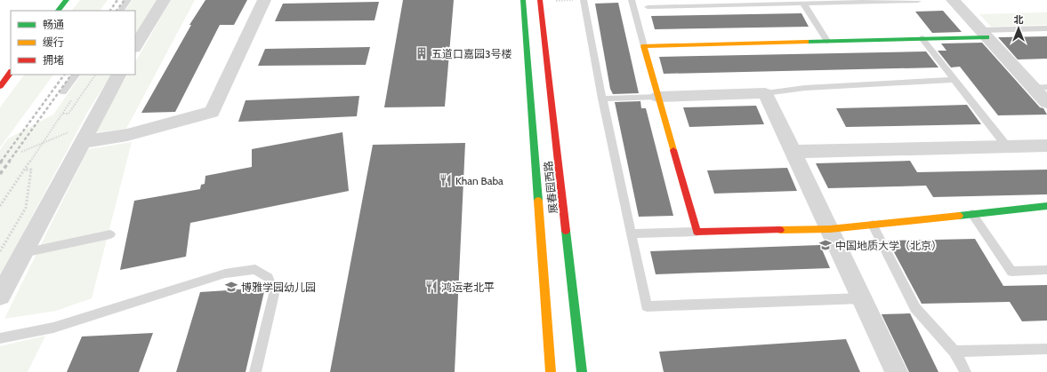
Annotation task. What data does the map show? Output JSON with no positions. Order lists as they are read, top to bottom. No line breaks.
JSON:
{"streets":{"street":["展春园西路"]},"places":{"building":["五道口嘉园3号楼"],"restaurant":["Khan Baba","鸿运老北平"],"school or university":["中国地质大学（北京）","博雅学园幼儿园"]},"legend":["畅通","缓行","拥堵"],"north":"top"}
